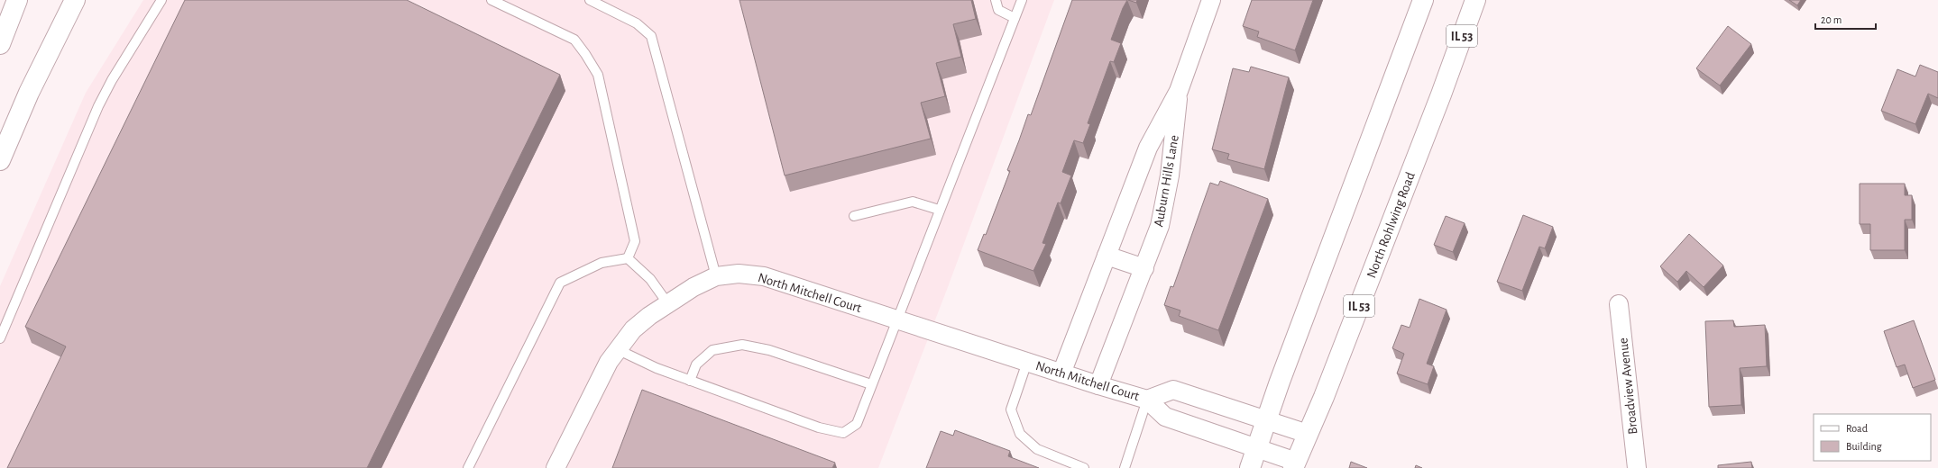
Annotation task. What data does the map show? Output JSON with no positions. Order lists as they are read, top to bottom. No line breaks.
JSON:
{"streets":{"main road":["IL 53","North Rohlwing Road"],"street":["Auburn Hills Lane","North Mitchell Court","Broadview Avenue"]},"crossings":[["Auburn Hills Lane","North Mitchell Court"],["North Rohlwing Road","North Mitchell Court"]],"legend":["Road","Building"],"scale_bar":"20 m"}
